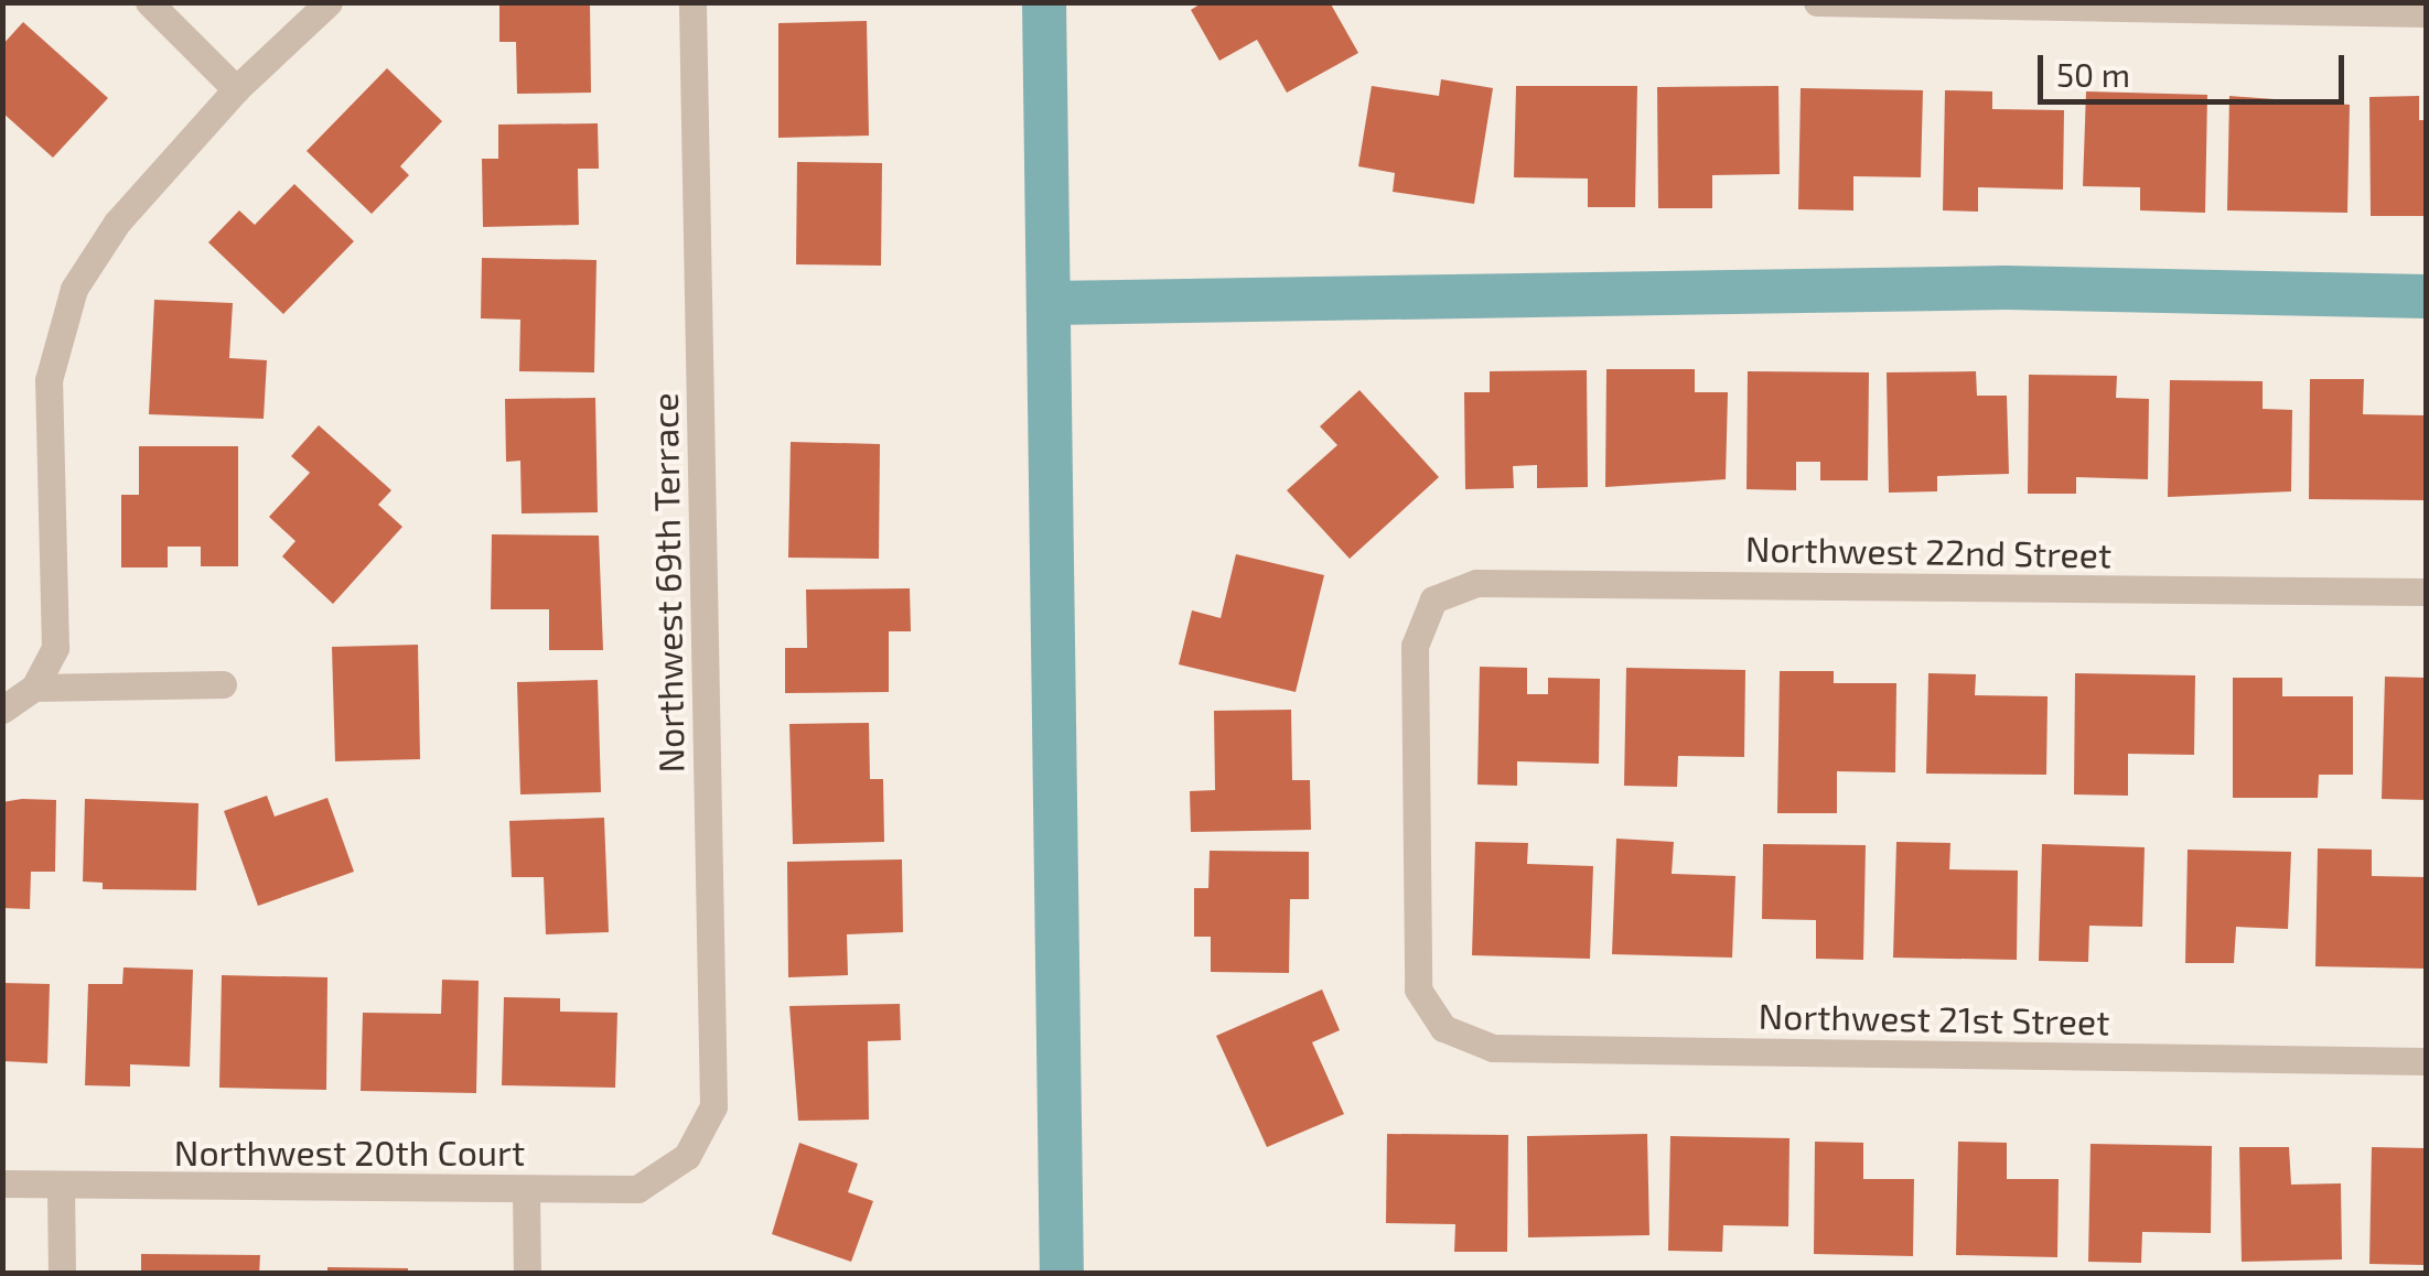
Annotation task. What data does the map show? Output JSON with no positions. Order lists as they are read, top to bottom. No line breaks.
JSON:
{"streets":{"street":["Northwest 22nd Street","Northwest 69th Terrace","Northwest 21st Street","Northwest 20th Court"]},"crossings":[["Northwest 22nd Street","Northwest 21st Street"],["Northwest 69th Terrace","Northwest 20th Court"]],"scale_bar":"50 m"}
